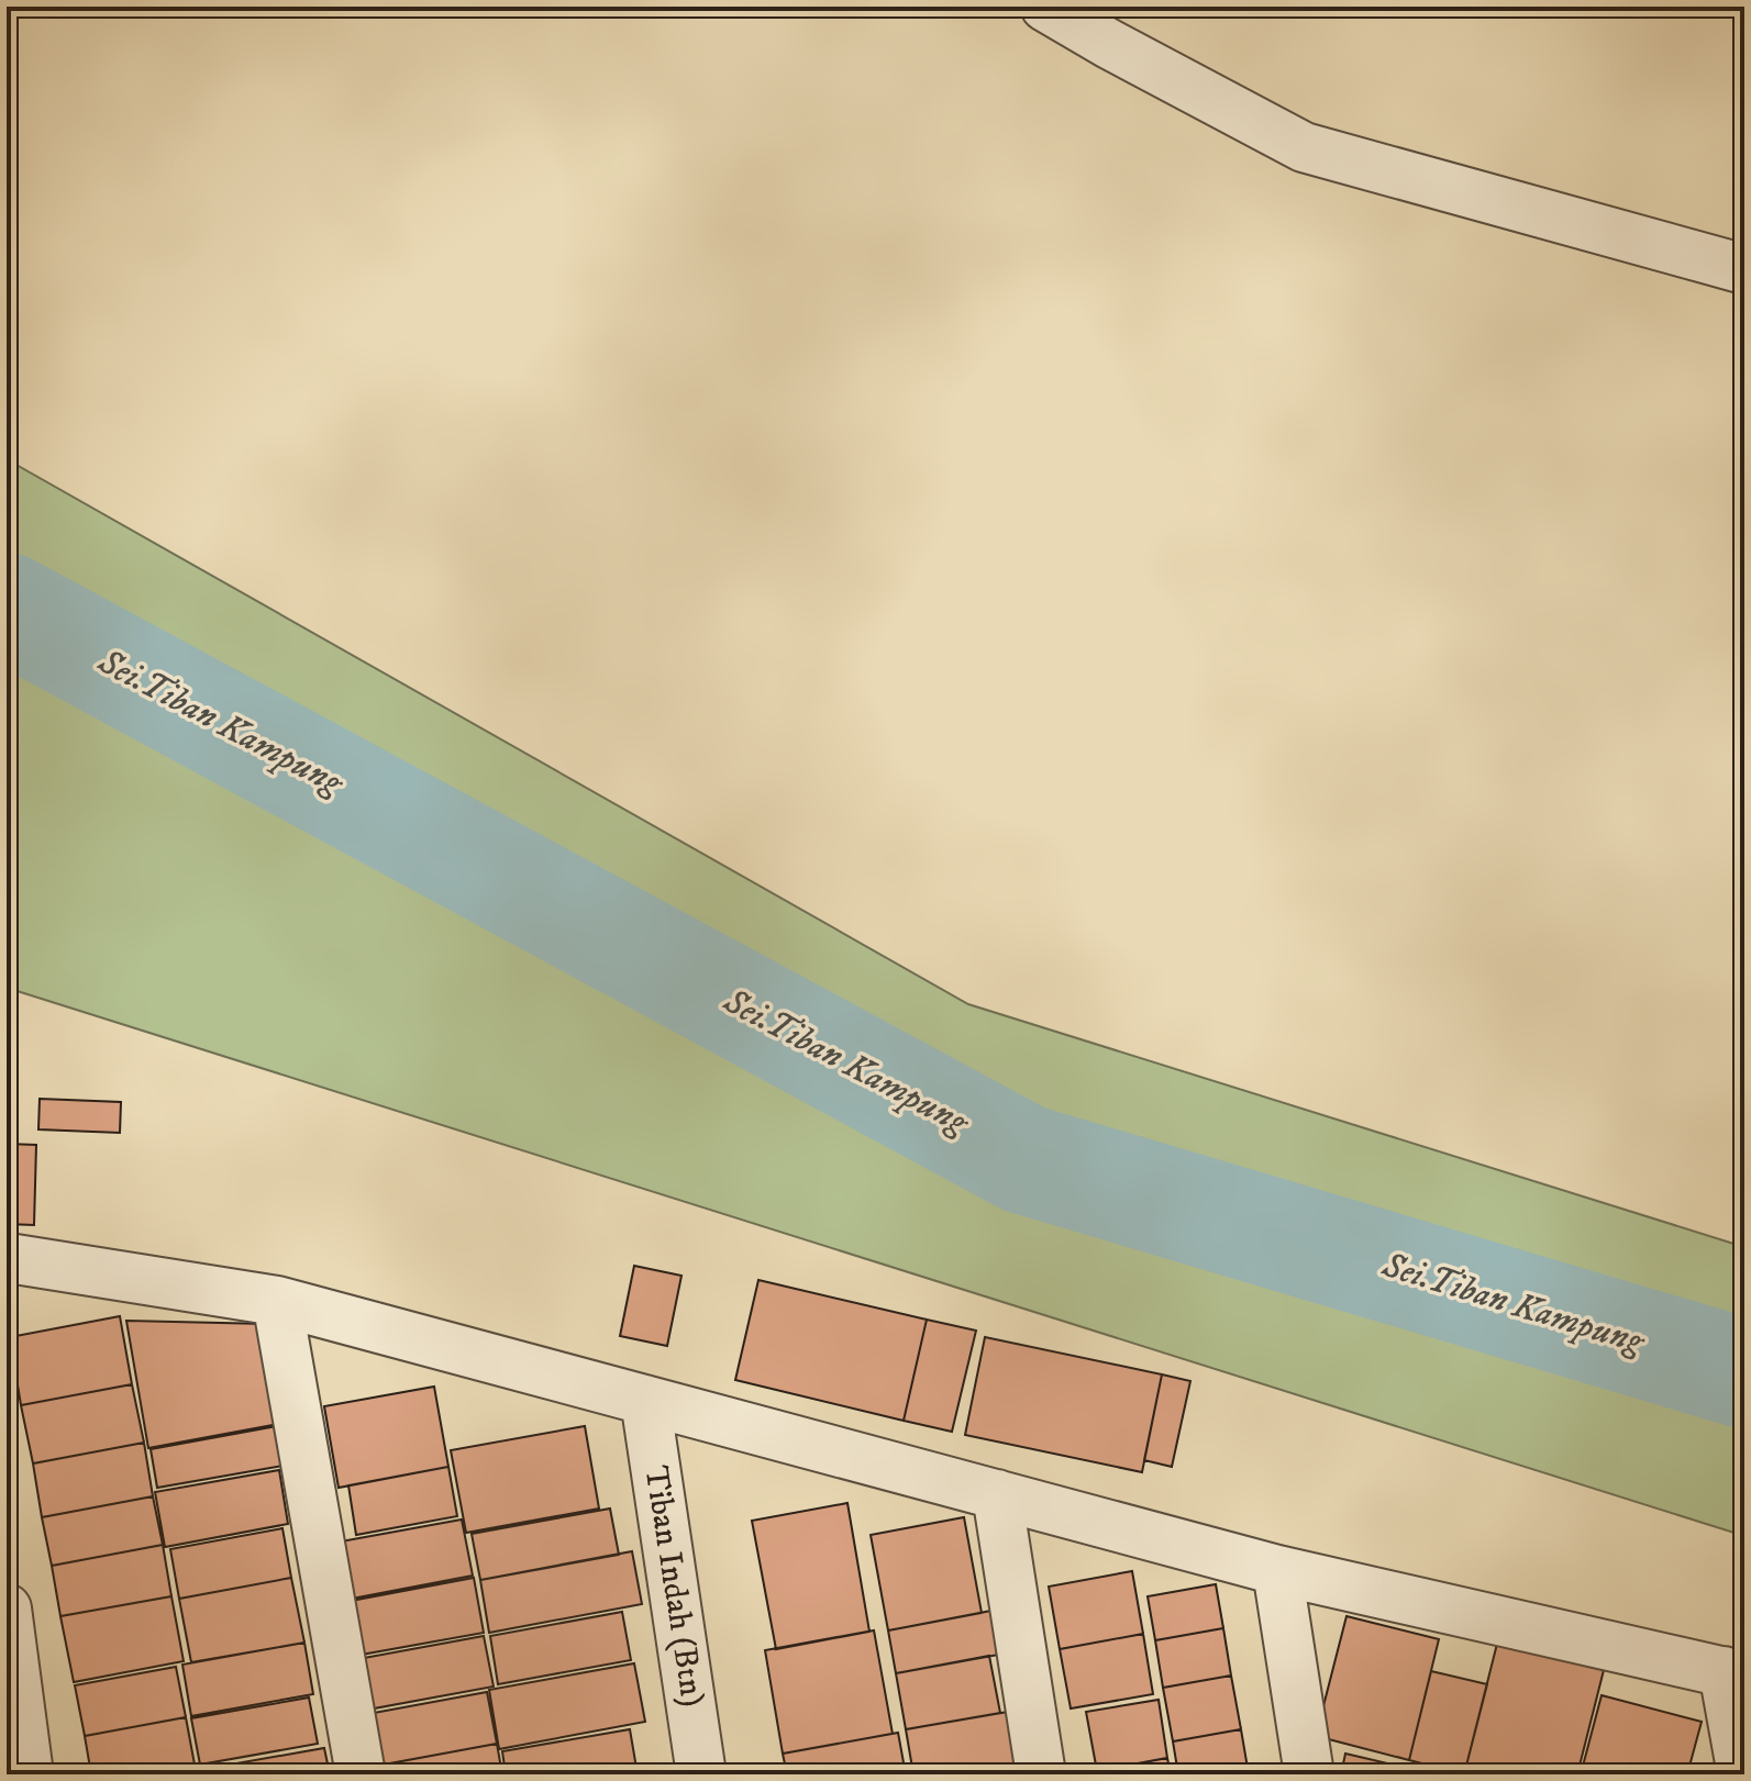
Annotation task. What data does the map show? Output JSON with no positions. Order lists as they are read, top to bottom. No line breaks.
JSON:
{"streets":{"street":["Tiban Indah (Btn)"]},"water":["Sei.Tiban Kampung"]}
